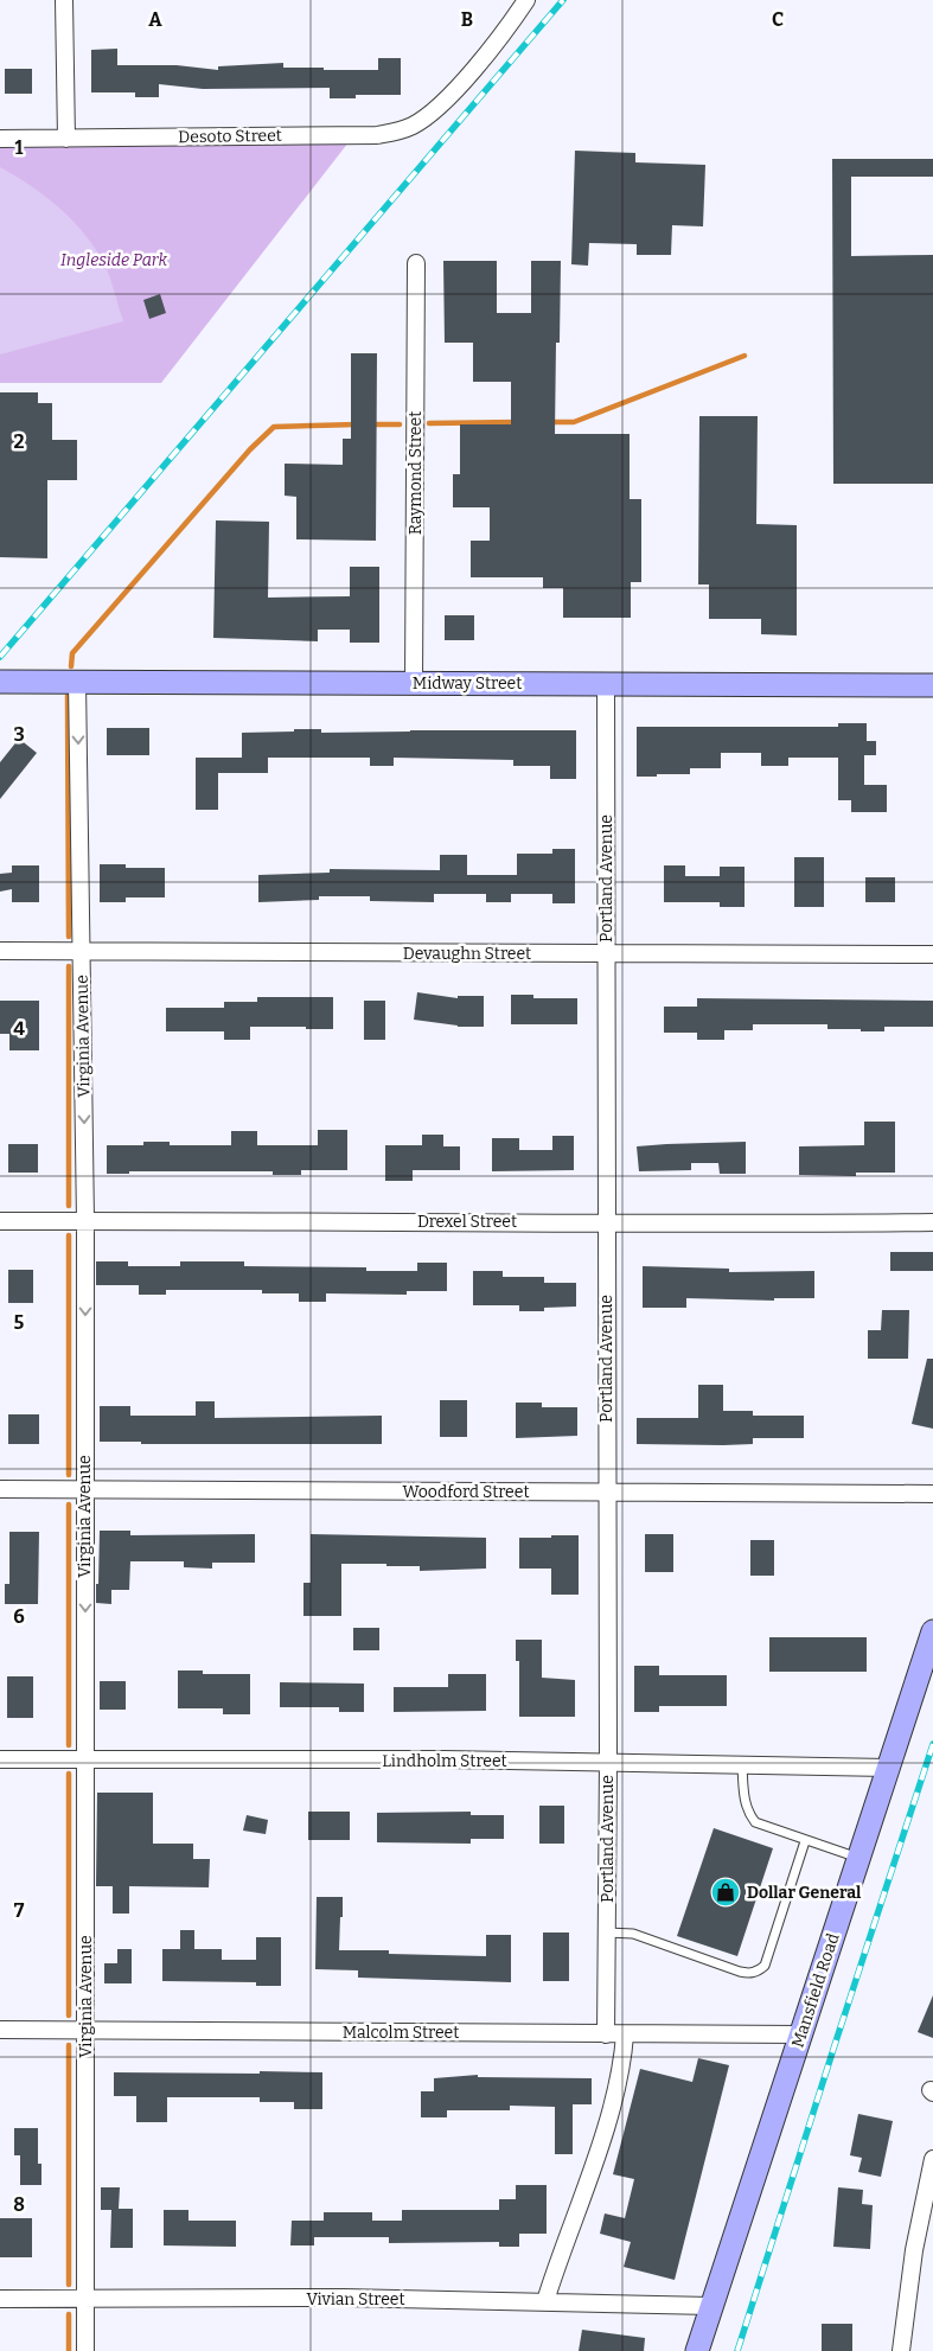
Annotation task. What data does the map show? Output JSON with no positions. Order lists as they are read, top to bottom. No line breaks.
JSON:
{"streets":{"street":["Desoto Street","Raymond Street","Midway Street","Portland Avenue","Devaughn Street","Virginia Avenue","Drexel Street","Woodford Street","Lindholm Street","Mansfield Road","Malcolm Street","Vivian Street"]},"crossings":[["Raymond Street","Midway Street"],["Midway Street","Portland Avenue"],["Midway Street","Virginia Avenue"],["Portland Avenue","Devaughn Street"],["Portland Avenue","Drexel Street"],["Portland Avenue","Woodford Street"],["Portland Avenue","Lindholm Street"],["Portland Avenue","Malcolm Street"],["Devaughn Street","Virginia Avenue"],["Virginia Avenue","Drexel Street"],["Virginia Avenue","Woodford Street"],["Virginia Avenue","Lindholm Street"],["Virginia Avenue","Malcolm Street"],["Virginia Avenue","Vivian Street"],["Lindholm Street","Mansfield Road"],["Mansfield Road","Malcolm Street"],["Mansfield Road","Vivian Street"]],"one_way":["Virginia Avenue"],"parks":["Ingleside Park"],"places":{"shop":["Dollar General"]},"grid":{"columns":["A","B","C"],"rows":["1","2","3","4","5","6","7","8"]}}
